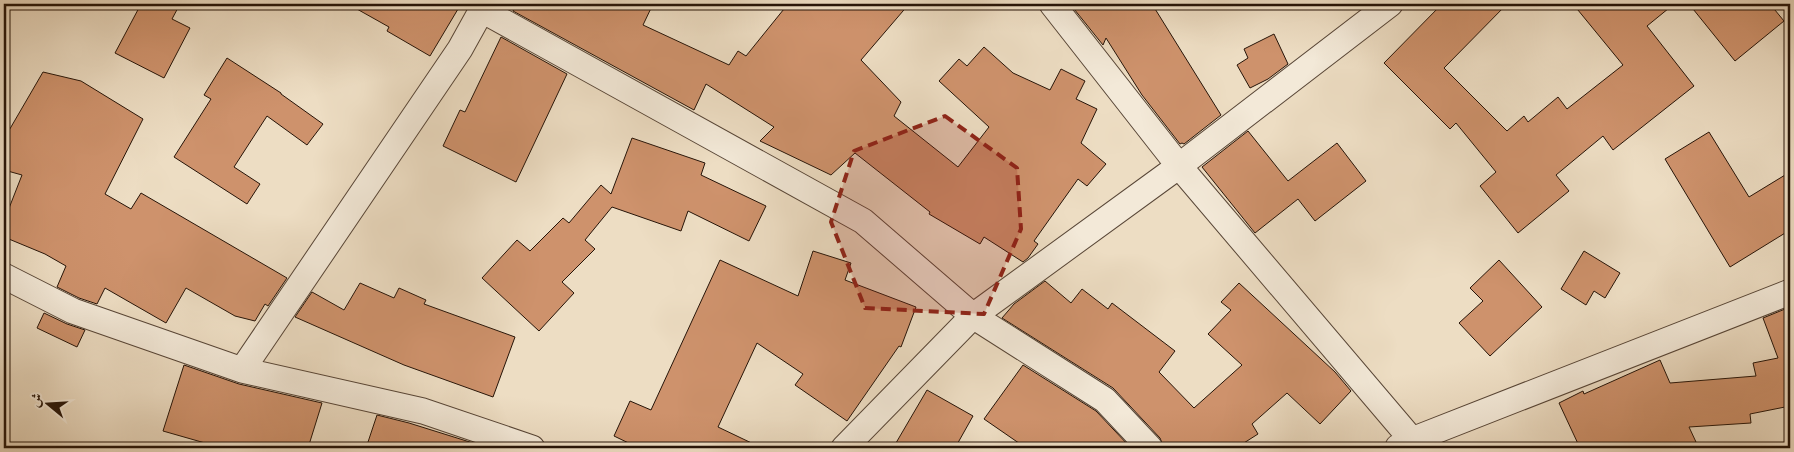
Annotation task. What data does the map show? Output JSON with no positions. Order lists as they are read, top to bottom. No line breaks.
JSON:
{"north":"left"}
